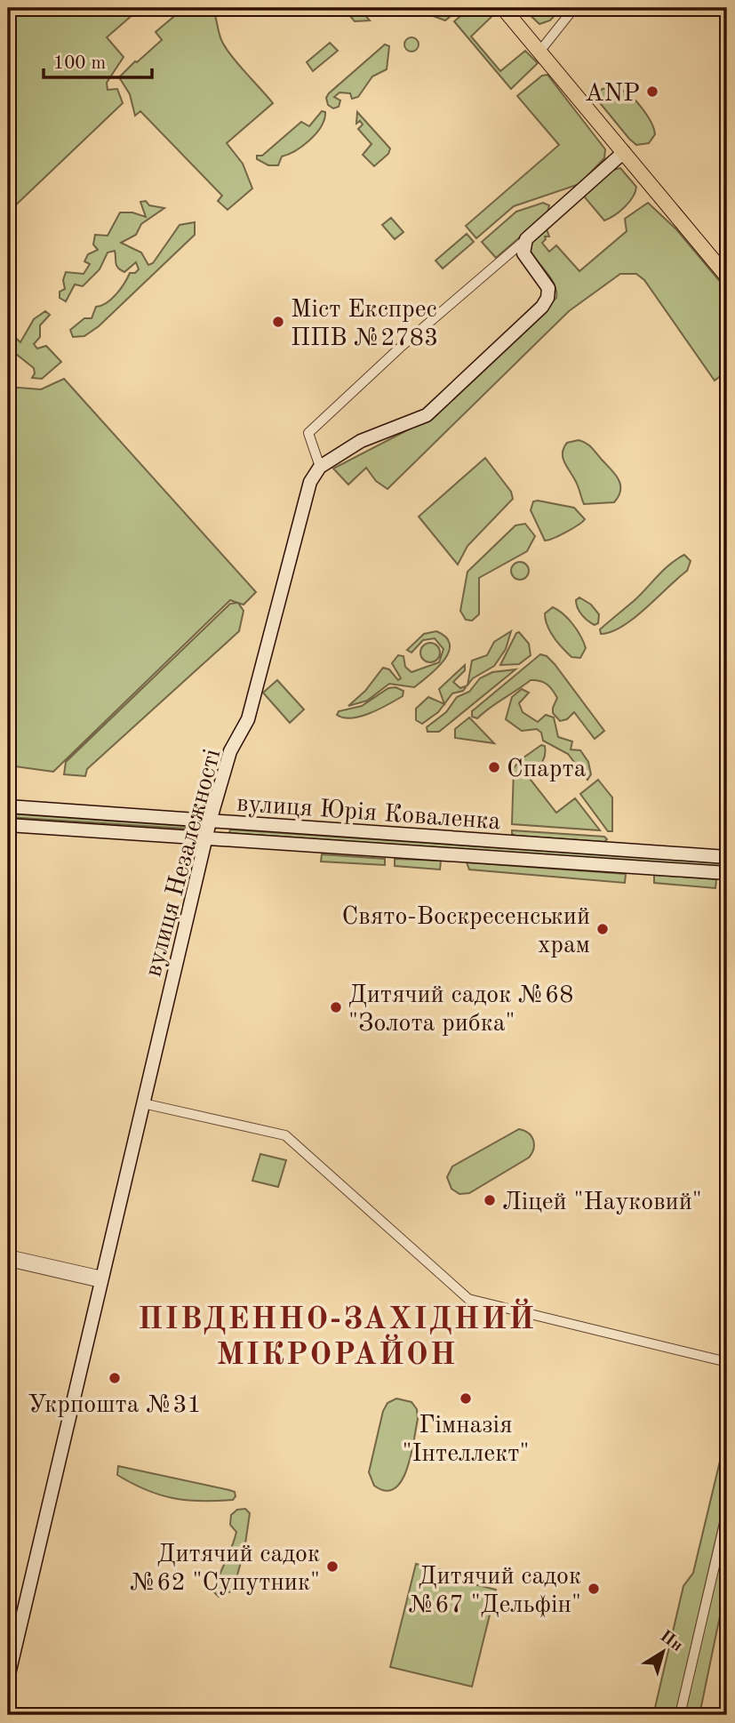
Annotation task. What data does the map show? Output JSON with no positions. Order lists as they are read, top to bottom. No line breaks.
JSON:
{"streets":{"main road":["вулиця Юрія Коваленка","вулиця Незалежності"]},"crossings":[["вулиця Юрія Коваленка","вулиця Незалежності"]],"districts":["ПІВДЕННО-ЗАХІДНИЙ МІКРОРАЙОН"],"places":["ANP","Міст Експрес ППВ №2783","Спарта","Свято-Воскресенський храм","Дитячий садок №68 \"Золота рибка\"","Ліцей \"Науковий\"","Укрпошта №31","Гімназія \"Інтеллект\"","Дитячий садок №62 \"Супутник\"","Дитячий садок №67 \"Дельфін\""],"scale_bar":"100 m","north":"top right"}
